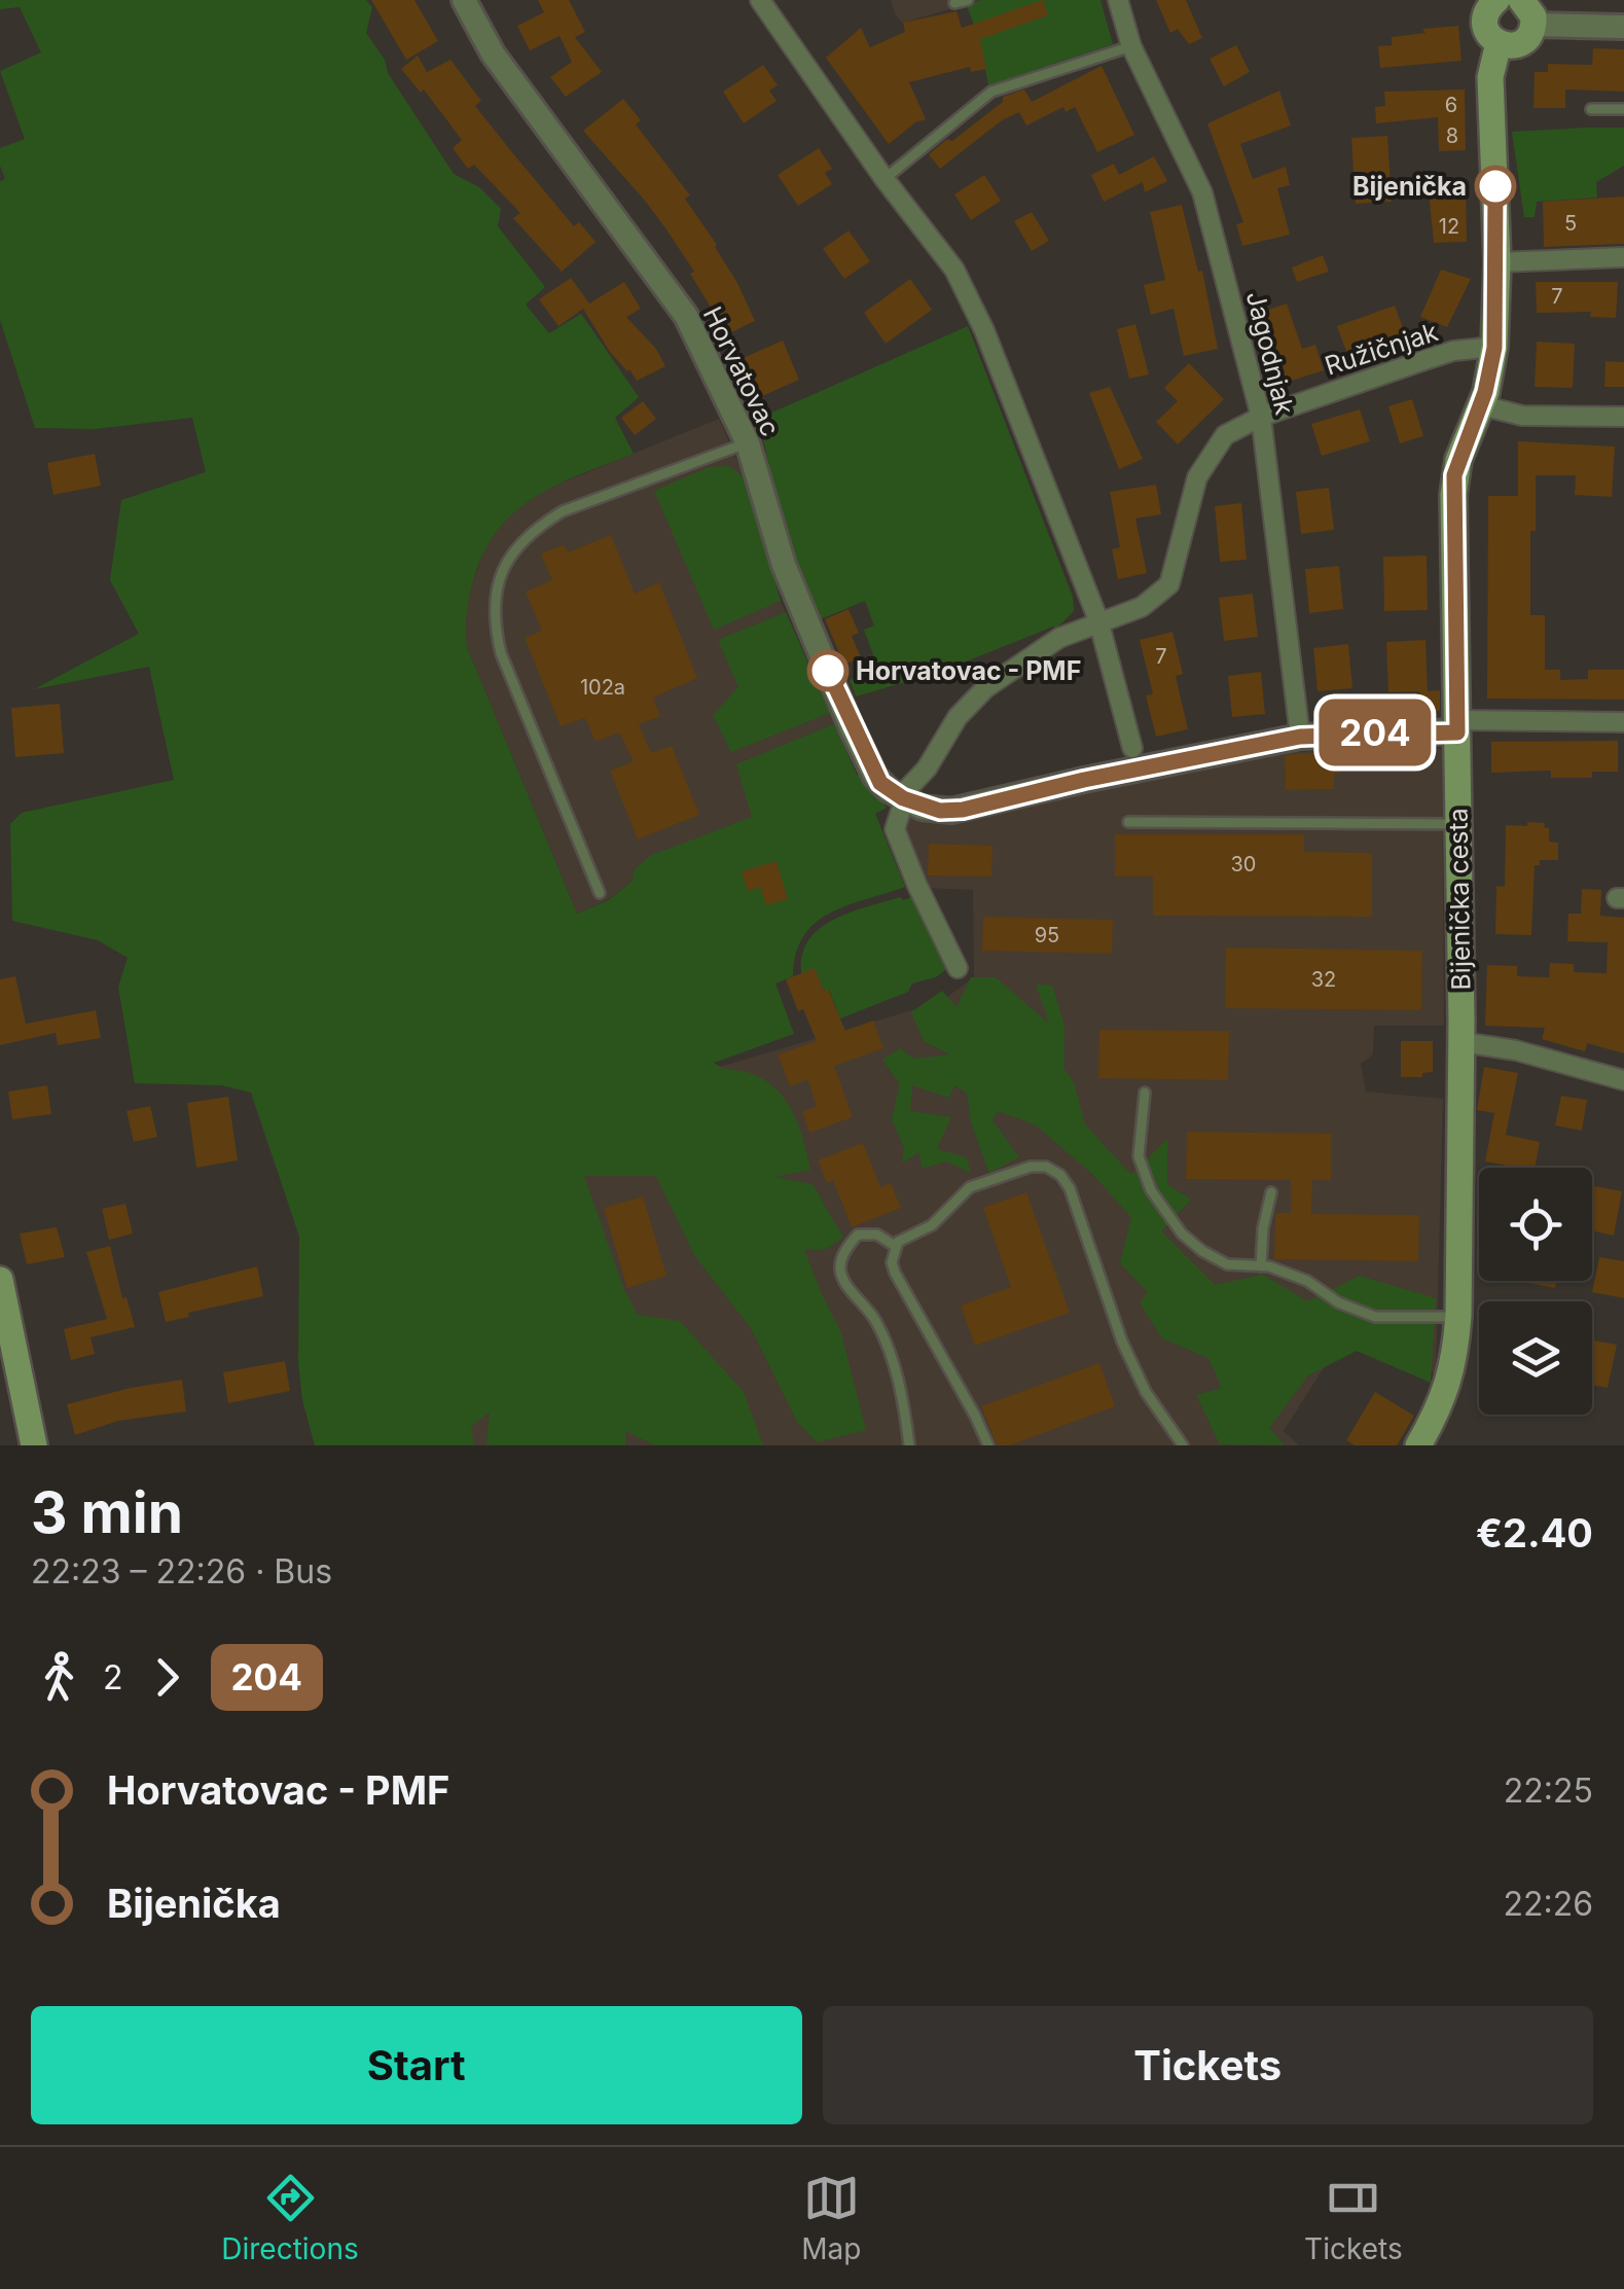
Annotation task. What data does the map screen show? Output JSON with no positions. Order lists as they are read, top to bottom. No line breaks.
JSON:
{"streets":{"main road":["Bijenička cesta"],"street":["Ružičnjak","Jagodnjak","Horvatovac"]},"crossings":[["Ružičnjak","Jagodnjak"],["Ružičnjak","Horvatovac"],["Ružičnjak","Bijenička cesta"]],"places":["Bijenička","Horvatovac - PMF"],"lines":["bus line 204"],"house_numbers":["6","8","5","12","7","7","102a","30","95","32"],"page":{"on_map":"204","heading":["3 min","22:23 – 22:26 · Bus","€2.40"],"legs":["2","204"],"list":[{"name":"Horvatovac - PMF","value":"22:25"},{"name":"Bijenička","value":"22:26"}],"buttons":["Start","Tickets"],"tabs":["Directions","Map","Tickets"]}}
